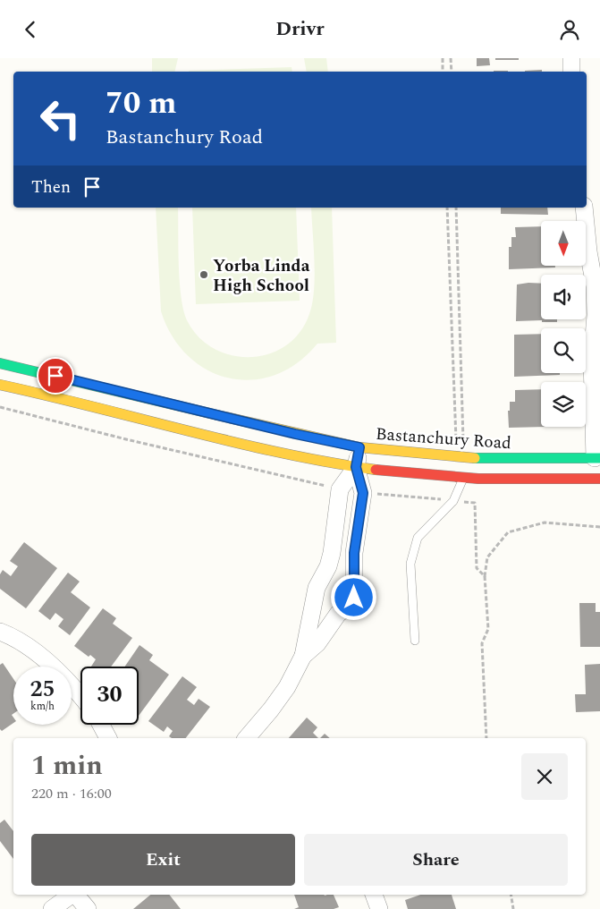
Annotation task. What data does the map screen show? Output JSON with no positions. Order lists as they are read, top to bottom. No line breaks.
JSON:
{"streets":{"main road":["Bastanchury Road"]},"places":["Yorba Linda High School"],"north":"bottom","page":{"header":"Drivr","turn":["70 m","Bastanchury Road"],"then":"Then","speed":"25 km/h","limit":"30","heading":["1 min","220 m · 16:00"],"buttons":["Exit","Share"]}}
